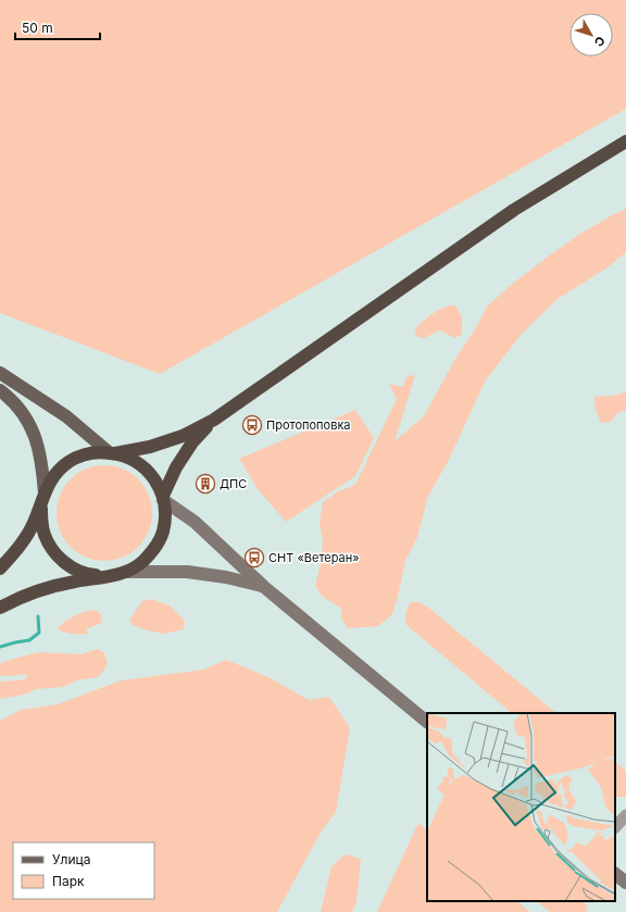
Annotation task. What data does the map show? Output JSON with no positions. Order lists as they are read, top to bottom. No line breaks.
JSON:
{"places":{"bus stop":["Протопоповка","СНТ «Ветеран»"],"building":["ДПС"]},"legend":["Улица","Парк"],"scale_bar":"50 m","north":"bottom right"}
